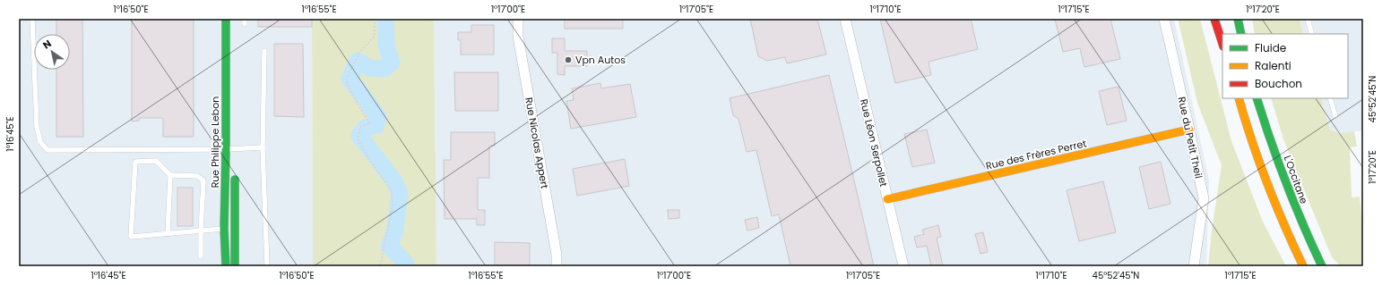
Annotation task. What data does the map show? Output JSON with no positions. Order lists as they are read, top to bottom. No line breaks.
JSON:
{"streets":{"main road":["Rue Philippe Lebon","Rue des Frères Perret","L'Occitane"],"street":["Rue du Petit Theil","Rue Nicolas Appert","Rue Léon Serpollet"]},"crossings":[["Rue du Petit Theil","Rue des Frères Perret"],["Rue Léon Serpollet","Rue des Frères Perret"]],"places":["Vpn Autos"],"legend":["Fluide","Ralenti","Bouchon"],"north":"top left","coordinates":["1°16'50\"E","1°16'55\"E","1°17'00\"E","1°17'05\"E","1°17'10\"E","1°17'15\"E","1°17'20\"E","45°52'45\"N","1°16'45\"E"]}
